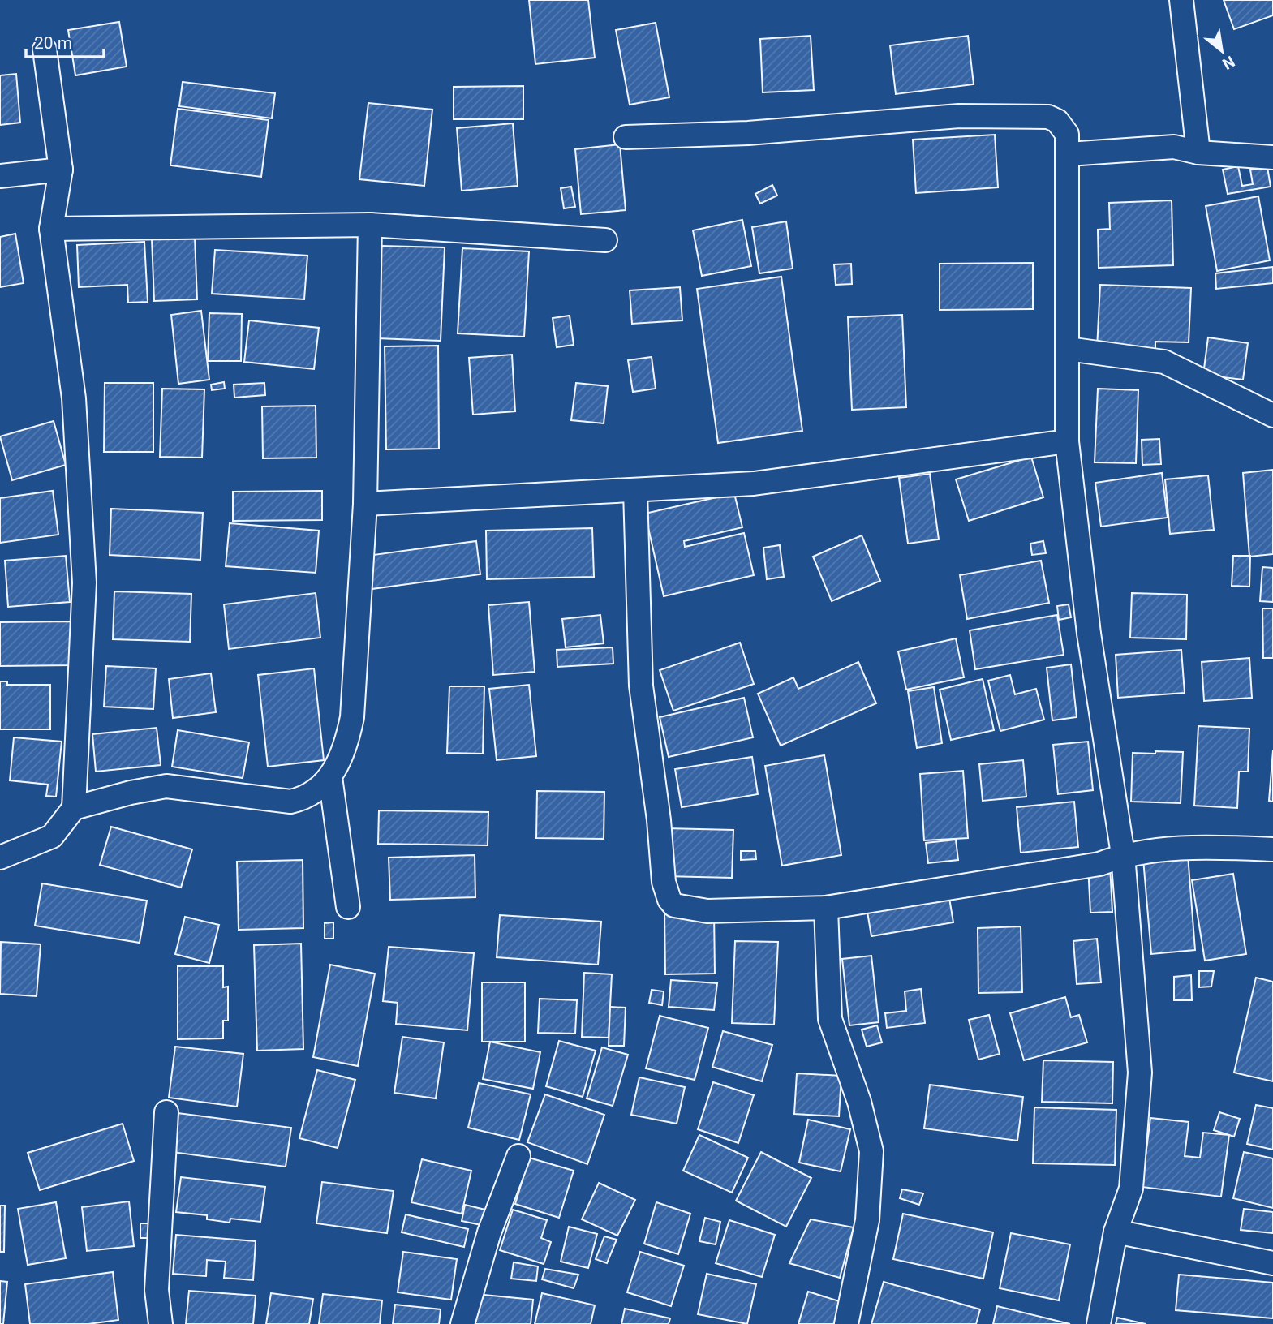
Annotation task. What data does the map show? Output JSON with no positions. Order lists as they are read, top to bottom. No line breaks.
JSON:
{"scale_bar":"20 m","north":"bottom right"}
